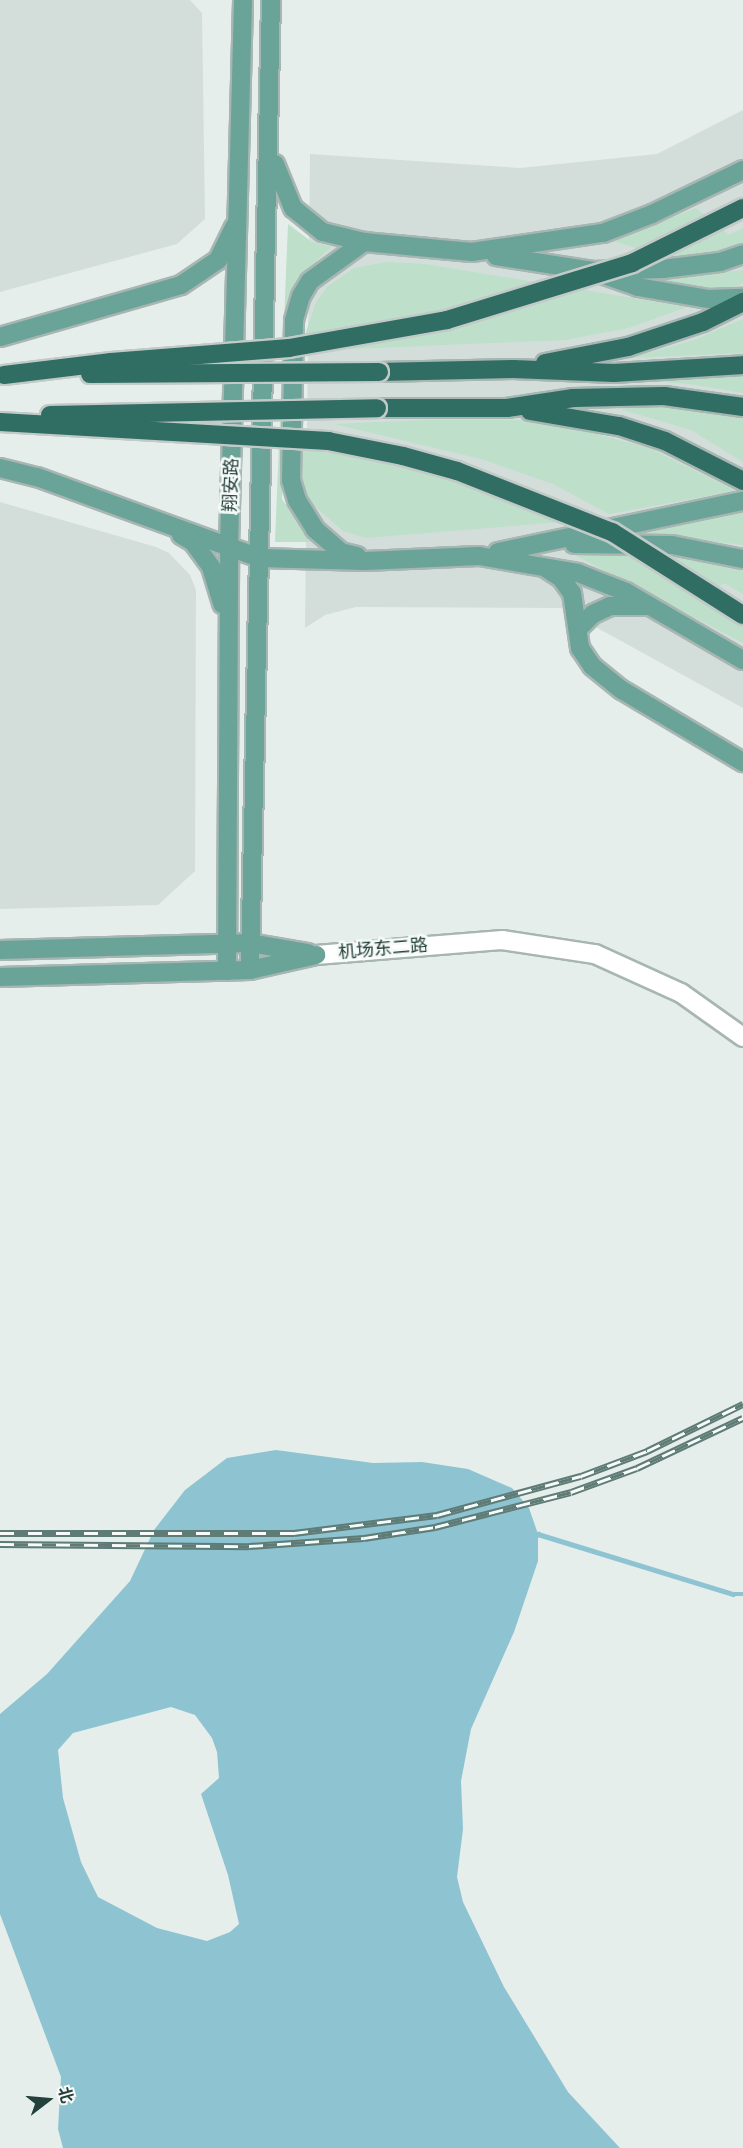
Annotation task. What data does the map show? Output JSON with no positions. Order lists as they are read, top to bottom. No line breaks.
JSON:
{"streets":{"main road":["翔安路","机场东二路"]},"crossings":[["翔安路","机场东二路"]],"north":"right"}
